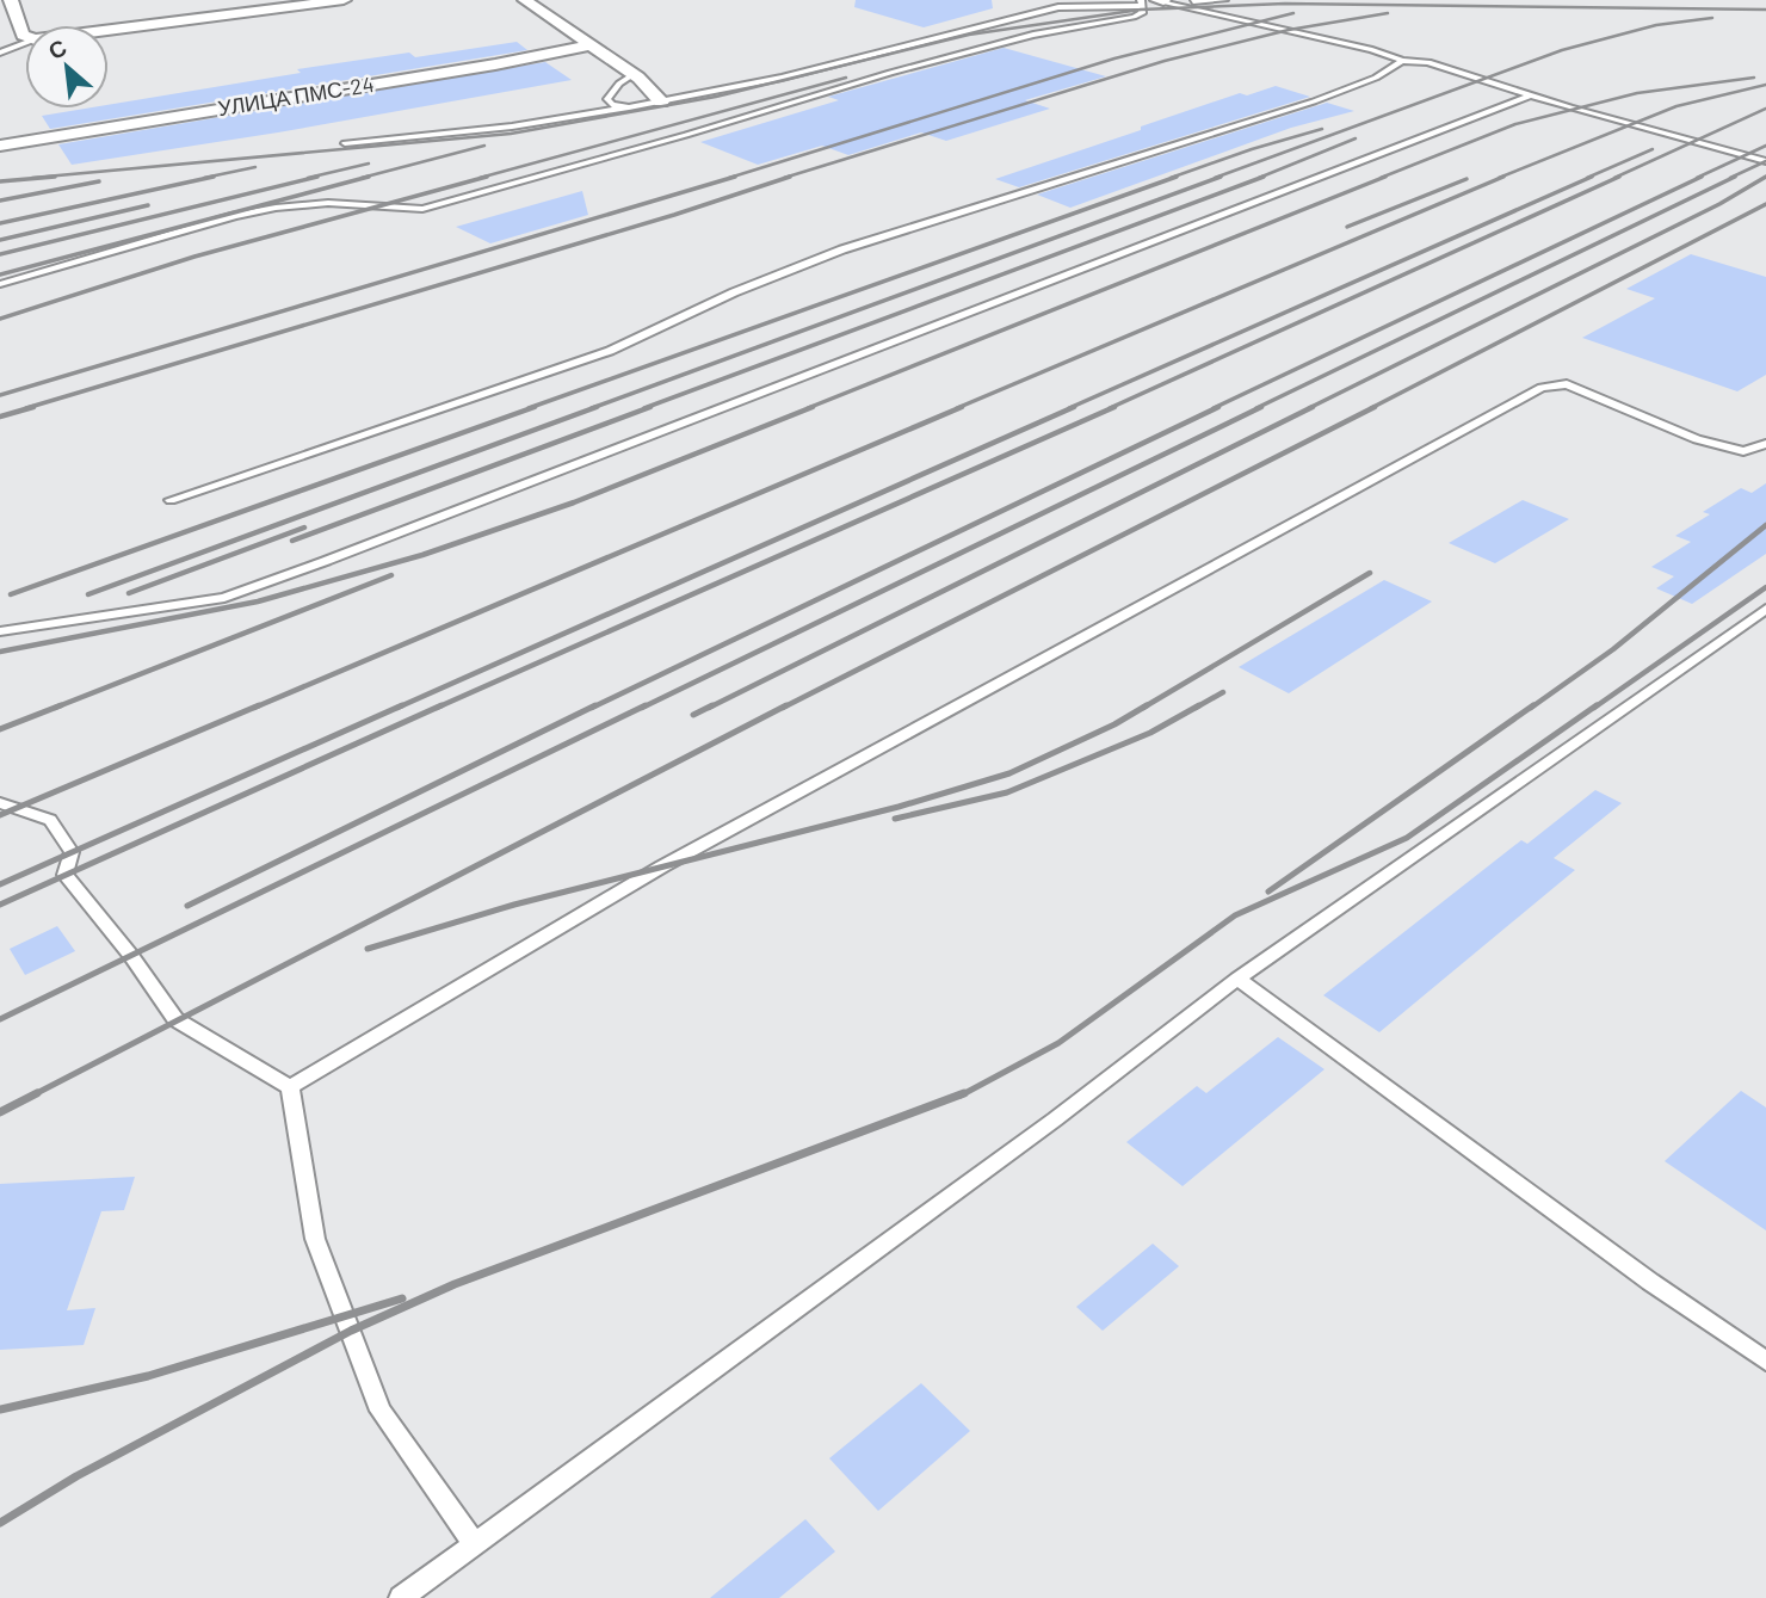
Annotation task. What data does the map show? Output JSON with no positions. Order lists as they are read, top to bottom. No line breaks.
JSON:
{"streets":{"street":["УЛИЦА ПМС-24"]},"north":"top left"}
